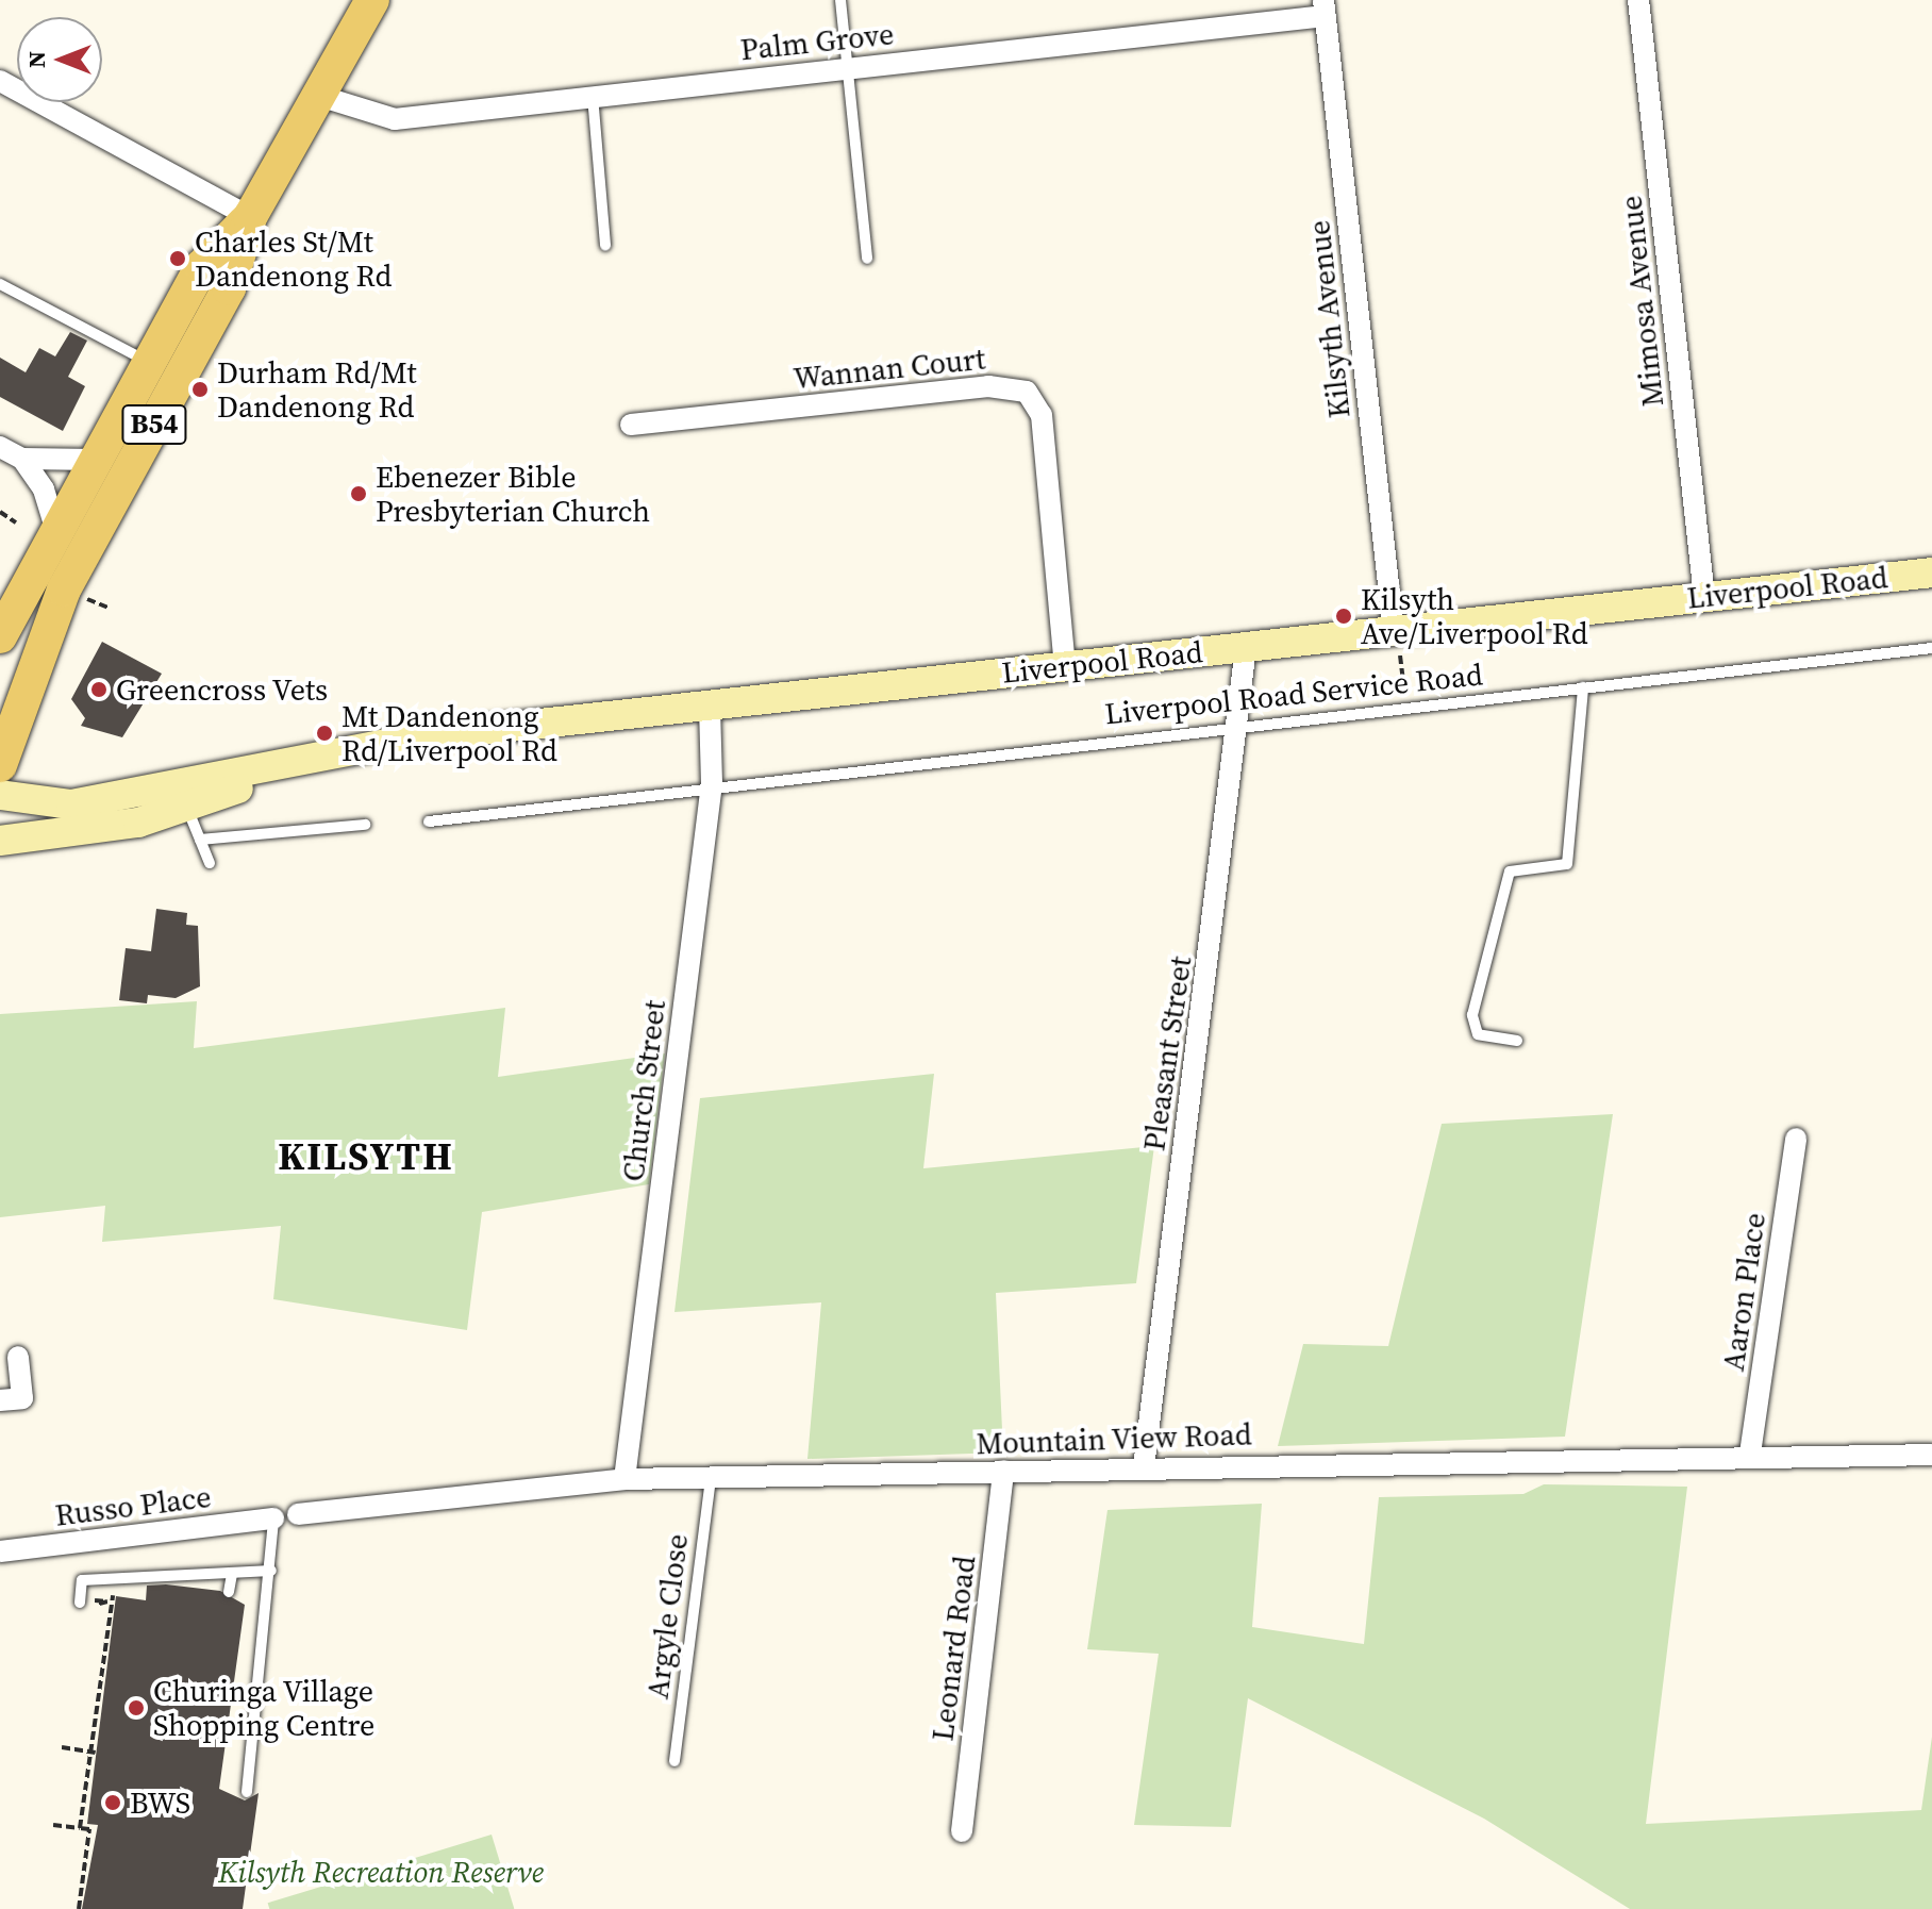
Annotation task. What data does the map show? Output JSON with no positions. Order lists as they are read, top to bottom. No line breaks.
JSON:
{"streets":{"main road":["B54","Liverpool Road"],"street":["Palm Grove","Mimosa Avenue","Kilsyth Avenue","Wannan Court","Pleasant Street","Church Street","Aaron Place","Mountain View Road","Russo Place","Leonard Road"],"lane":["Liverpool Road Service Road","Argyle Close"]},"crossings":[["Palm Grove","Kilsyth Avenue"],["Palm Grove","B54"],["Mimosa Avenue","Liverpool Road"],["Kilsyth Avenue","Liverpool Road"],["Wannan Court","Liverpool Road"],["Liverpool Road","Pleasant Street"],["Liverpool Road","Church Street"],["Liverpool Road Service Road","Pleasant Street"],["Liverpool Road Service Road","Church Street"],["Pleasant Street","Mountain View Road"],["Church Street","Mountain View Road"],["Aaron Place","Mountain View Road"],["Mountain View Road","Argyle Close"],["Mountain View Road","Leonard Road"]],"districts":["KILSYTH"],"parks":["Kilsyth Recreation Reserve"],"places":["Charles St/Mt Dandenong Rd","Durham Rd/Mt Dandenong Rd","Ebenezer Bible Presbyterian Church","Kilsyth Ave/Liverpool Rd","Greencross Vets","Mt Dandenong Rd/Liverpool Rd","Churinga Village Shopping Centre","BWS"],"north":"left"}
